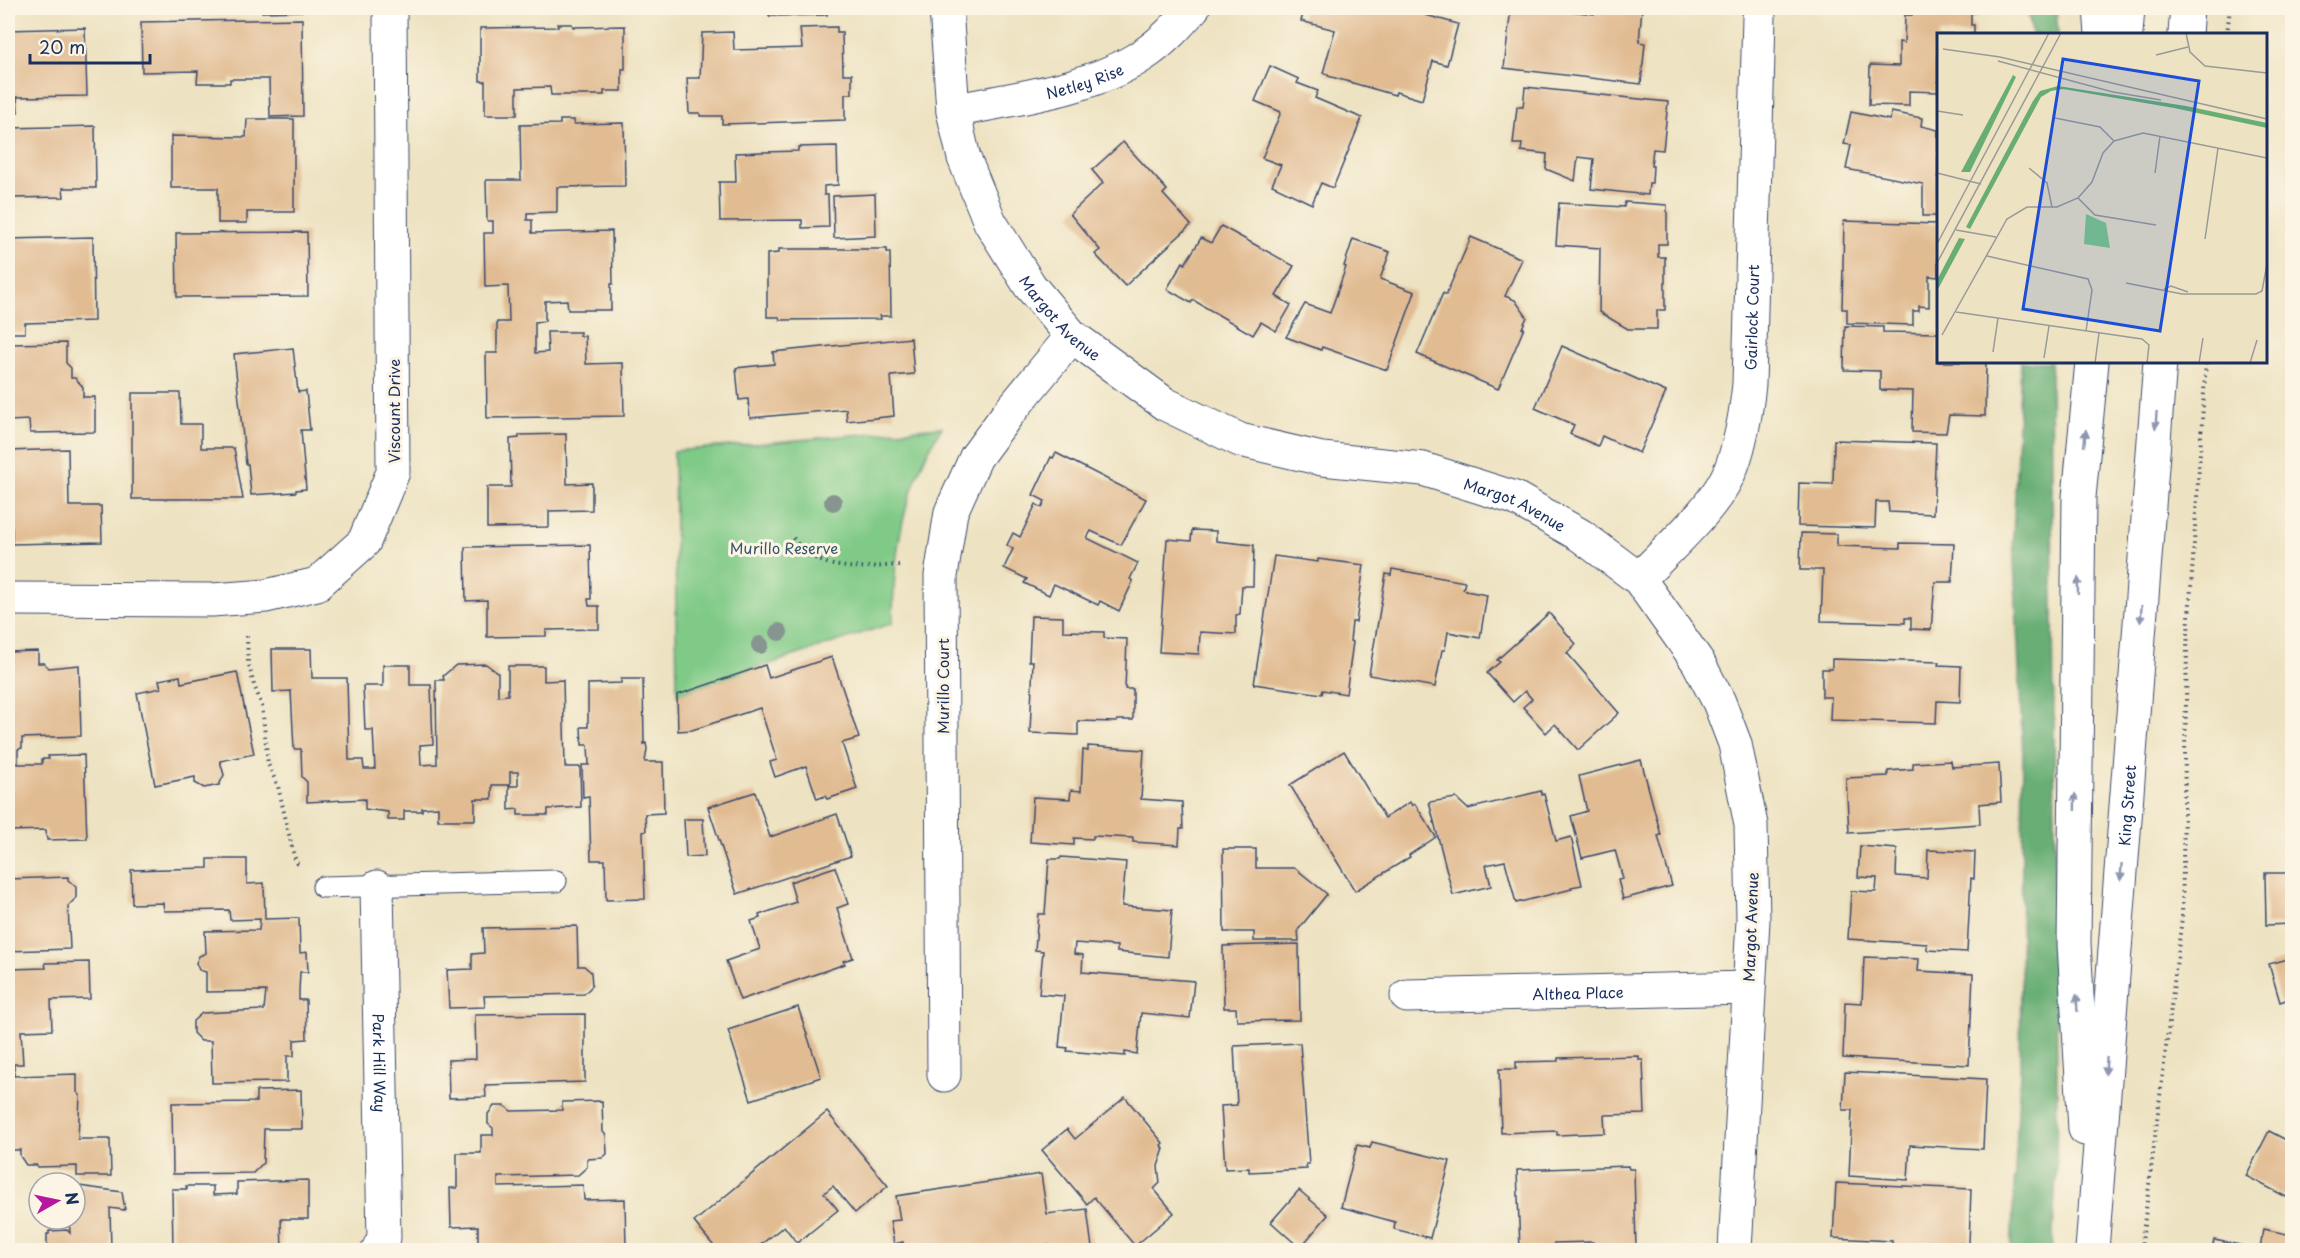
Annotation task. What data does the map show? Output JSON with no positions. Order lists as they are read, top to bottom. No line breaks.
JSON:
{"streets":{"street":["Netley Rise","Gairlock Court","Margot Avenue","Viscount Drive","Murillo Court","King Street","Althea Place","Park Hill Way"]},"crossings":[["Netley Rise","Margot Avenue"],["Gairlock Court","Margot Avenue"],["Margot Avenue","Murillo Court"],["Margot Avenue","Althea Place"]],"parks":["Murillo Reserve"],"scale_bar":"20 m","north":"right"}
